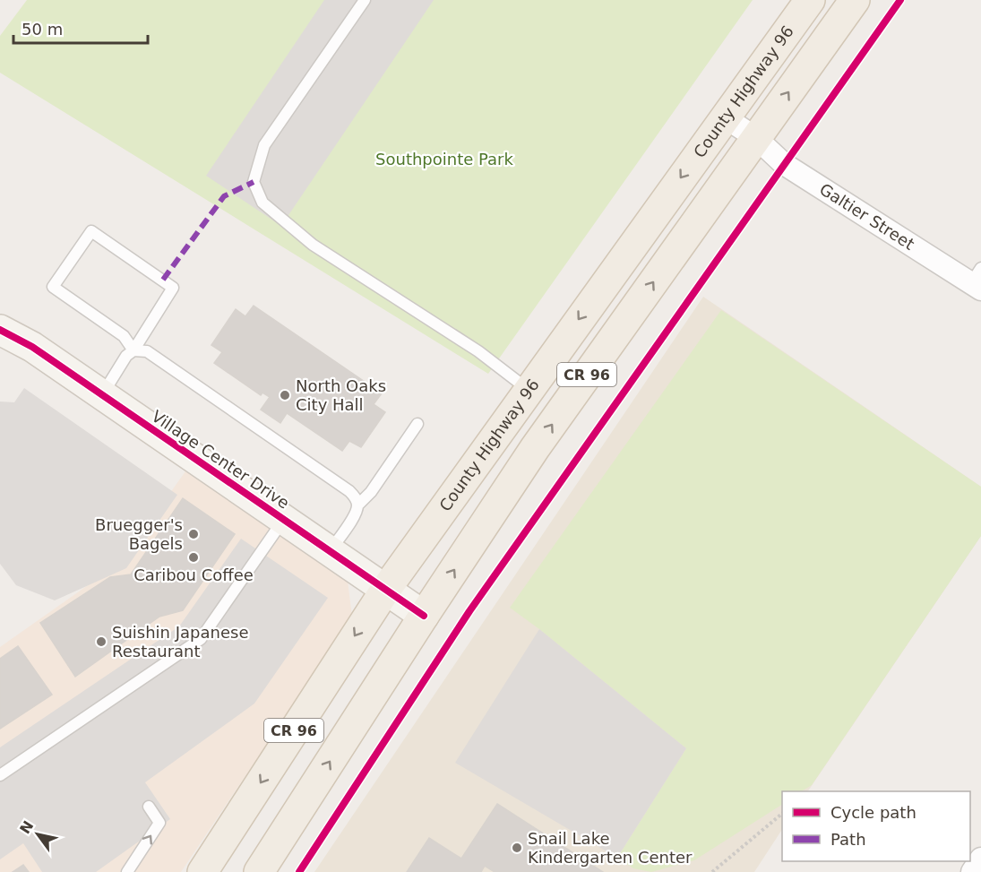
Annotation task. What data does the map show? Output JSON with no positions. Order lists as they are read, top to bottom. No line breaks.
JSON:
{"streets":{"main road":["County Highway 96","CR 96"],"street":["Galtier Street","Village Center Drive"]},"crossings":[["County Highway 96","Galtier Street"],["County Highway 96","Village Center Drive"],["Galtier Street","CR 96"],["CR 96","Village Center Drive"]],"parks":["Southpointe Park"],"places":["North Oaks City Hall","Bruegger's Bagels","Caribou Coffee","Suishin Japanese Restaurant","Snail Lake Kindergarten Center"],"legend":["Cycle path","Path"],"scale_bar":"50 m","north":"top left"}
